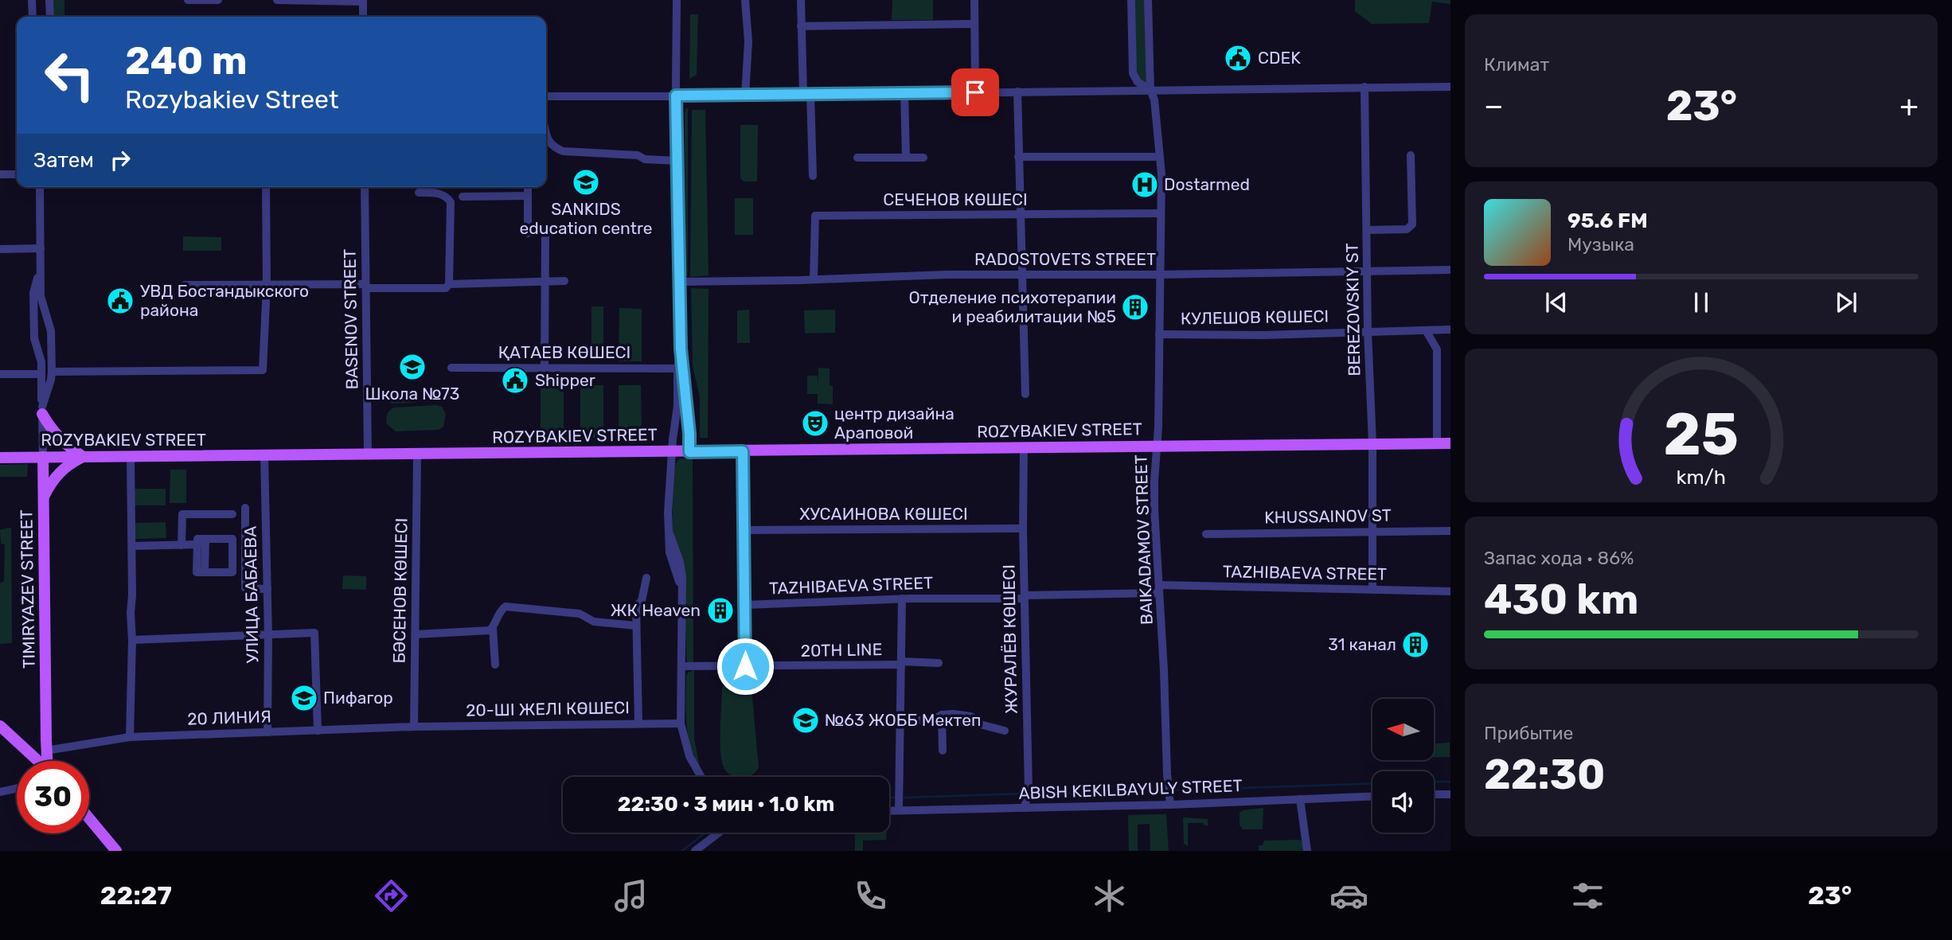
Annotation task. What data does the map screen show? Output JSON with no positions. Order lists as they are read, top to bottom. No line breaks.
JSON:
{"streets":{"main road":["ROZYBAKIEV STREET","TIMIRYAZEV STREET"],"street":["СЕЧЕНОВ КӨШЕСІ","RADOSTOVETS STREET","BEREZOVSKIY ST","КУЛЕШОВ КӨШЕСІ","BASENOV STREET","ҚАТАЕВ КӨШЕСІ","ХУСАИНОВА КӨШЕСІ","KHUSSAINOV ST","BAIKADAMOV STREET","TAZHIBAEVA STREET","БӘСЕНОВ КӨШЕСІ","УЛИЦА БАБАЕВА","ЖУРАЛЁВ КӨШЕСІ","20TH LINE","20-ШІ ЖЕЛІ КӨШЕСІ","20 ЛИНИЯ","ABISH KEKILBAYULY STREET"]},"crossings":[["СЕЧЕНОВ КӨШЕСІ","RADOSTOVETS STREET"],["СЕЧЕНОВ КӨШЕСІ","BAIKADAMOV STREET"],["RADOSTOVETS STREET","BEREZOVSKIY ST"],["RADOSTOVETS STREET","BAIKADAMOV STREET"],["BEREZOVSKIY ST","КУЛЕШОВ КӨШЕСІ"],["BEREZOVSKIY ST","ROZYBAKIEV STREET"],["BEREZOVSKIY ST","KHUSSAINOV ST"],["BEREZOVSKIY ST","TAZHIBAEVA STREET"],["КУЛЕШОВ КӨШЕСІ","BAIKADAMOV STREET"],["BASENOV STREET","ROZYBAKIEV STREET"],["ROZYBAKIEV STREET","BAIKADAMOV STREET"],["ROZYBAKIEV STREET","TIMIRYAZEV STREET"],["ROZYBAKIEV STREET","БӘСЕНОВ КӨШЕСІ"],["ROZYBAKIEV STREET","УЛИЦА БАБАЕВА"],["ROZYBAKIEV STREET","ЖУРАЛЁВ КӨШЕСІ"],["ХУСАИНОВА КӨШЕСІ","ЖУРАЛЁВ КӨШЕСІ"],["BAIKADAMOV STREET","TAZHIBAEVA STREET"],["BAIKADAMOV STREET","ABISH KEKILBAYULY STREET"],["TAZHIBAEVA STREET","ЖУРАЛЁВ КӨШЕСІ"],["TIMIRYAZEV STREET","20 ЛИНИЯ"],["БӘСЕНОВ КӨШЕСІ","20-ШІ ЖЕЛІ КӨШЕСІ"],["БӘСЕНОВ КӨШЕСІ","20 ЛИНИЯ"],["УЛИЦА БАБАЕВА","20 ЛИНИЯ"],["ЖУРАЛЁВ КӨШЕСІ","ABISH KEKILBAYULY STREET"],["20-ШІ ЖЕЛІ КӨШЕСІ","20 ЛИНИЯ"]],"places":{"public building":["CDEK","УВД Бостандыкского района","Shipper"],"school or university":["SANKIDS education centre","Школа №73","Пифагор","№63 ЖОББ Мектеп"],"hospital":["Dostarmed"],"building":["Отделение психотерапии и реабилитации №5","ЖК Heaven","31 канал"],"theatre":["центр дизайна Араповой"]},"north":"left","page":{"tile":["Климат",["Запас хода · 86%","430 km"],["Прибытие","22:30"]],"turn":["240 m","Rozybakiev Street"],"heat":["−","23°","+"],"then":"Затем","song":["95.6 FM","Музыка"],"limit":"30","trip":"22:30 · 3 мин · 1.0 km","tabs":["22:27","23°"],"gauge":["25","km/h"]}}
